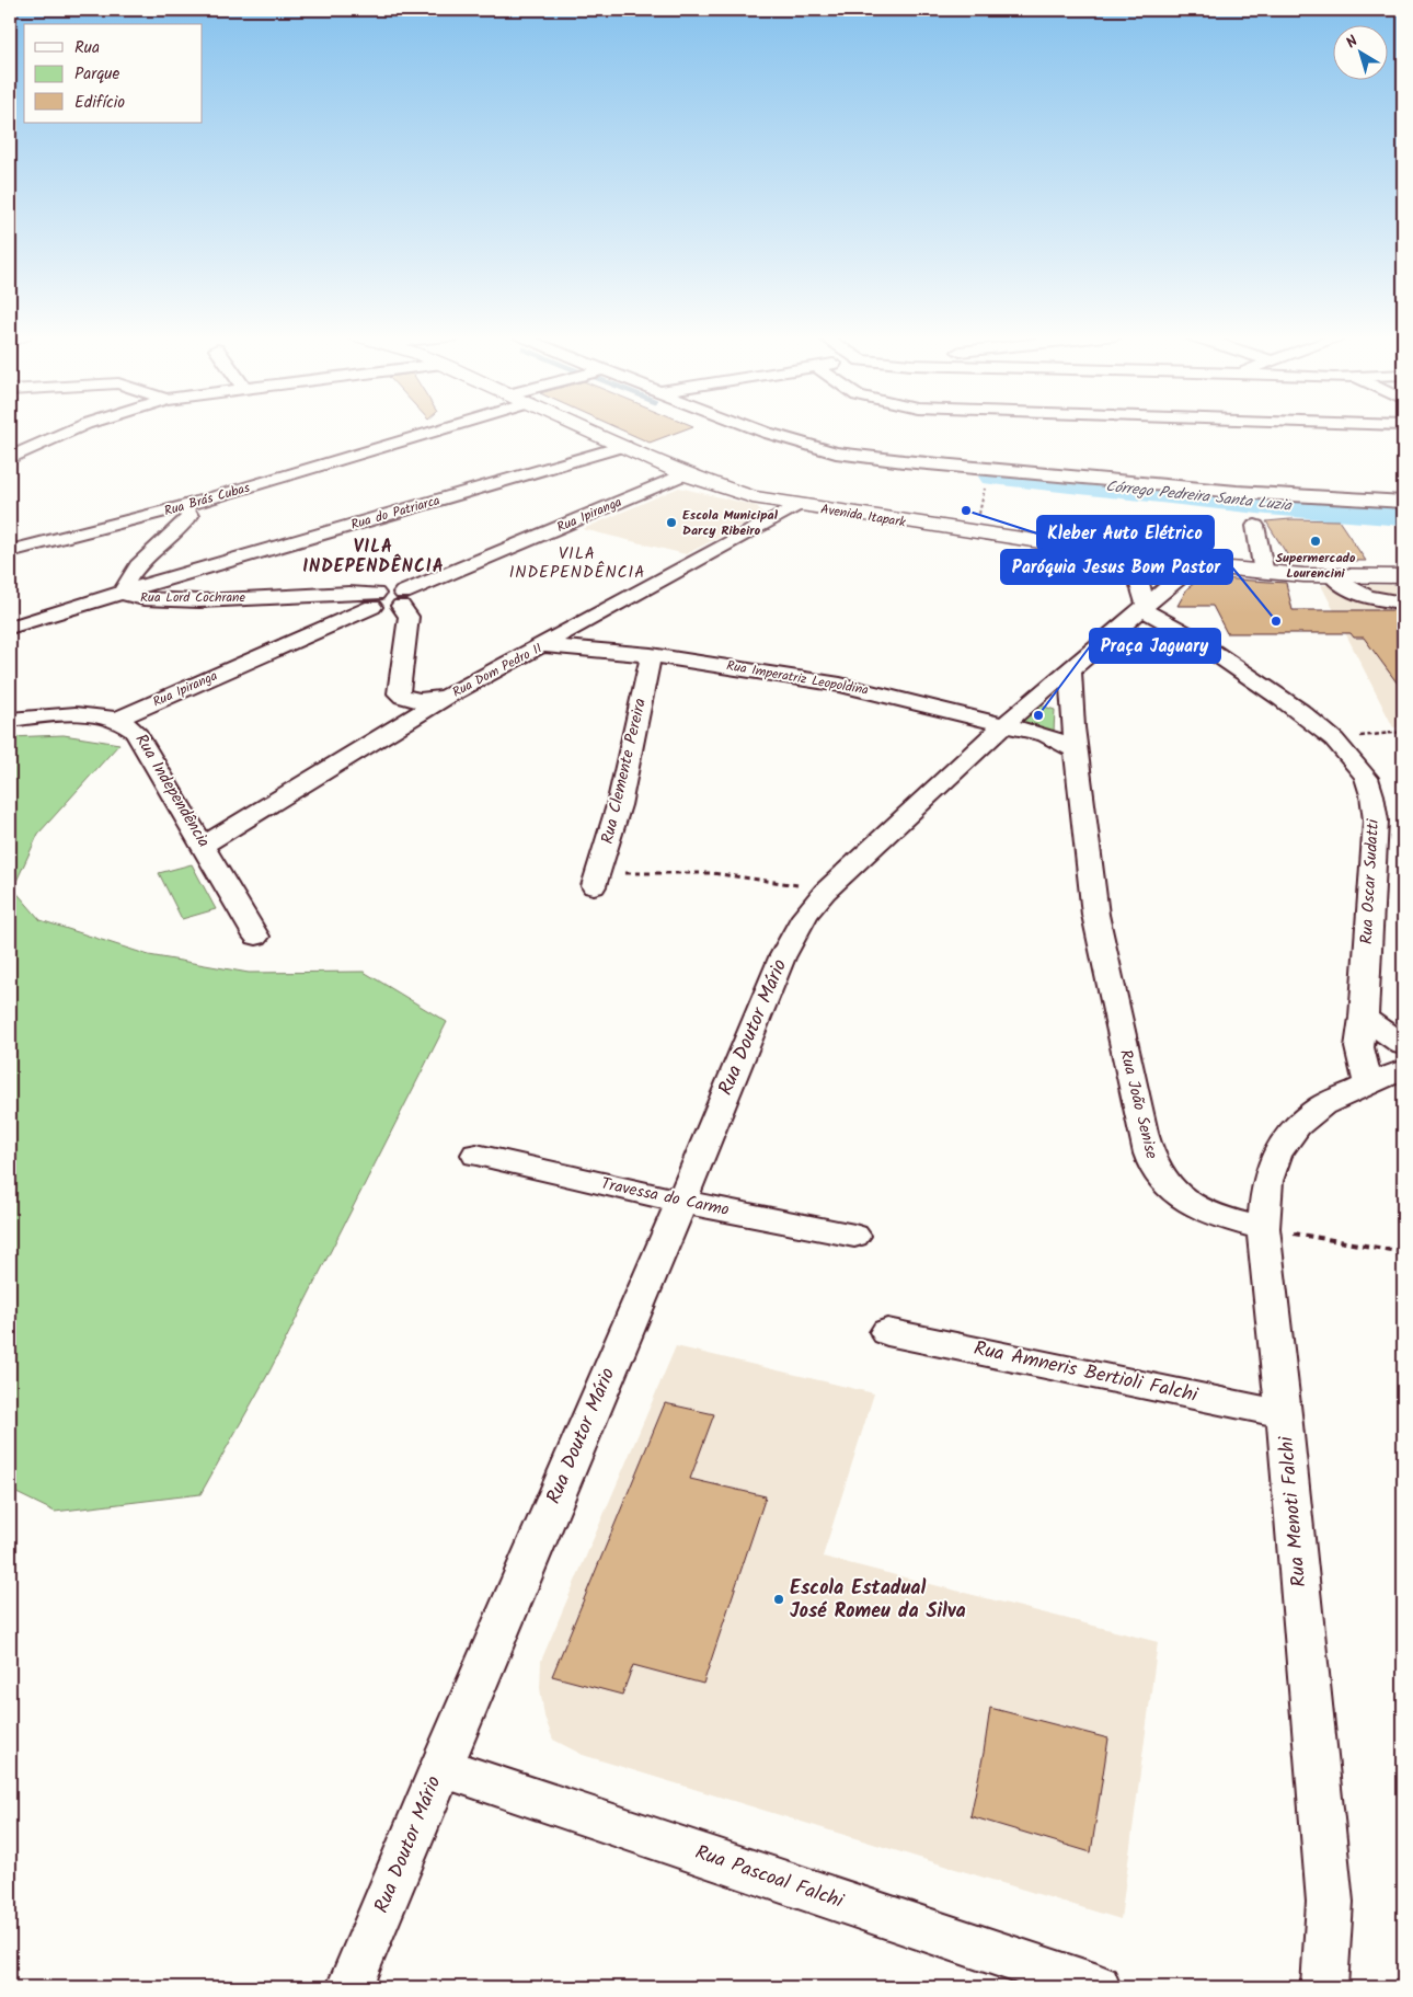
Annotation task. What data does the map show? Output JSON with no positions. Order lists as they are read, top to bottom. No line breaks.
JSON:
{"streets":{"main road":["Avenida Itapark"],"street":["Rua Brás Cubas","Rua do Patriarca","Rua Ipiranga","Rua Lord Cochrane","Rua Dom Pedro II","Rua Imperatriz Leopoldina","Rua Clemente Pereira","Rua Independência","Rua Oscar Sudatti","Rua Doutor Mário","Rua João Senise","Travessa do Carmo","Rua Amneris Bertioli Falchi","Rua Menoti Falchi","Rua Pascoal Falchi"]},"crossings":[["Rua Brás Cubas","Rua Lord Cochrane"],["Rua do Patriarca","Avenida Itapark"],["Rua do Patriarca","Rua Lord Cochrane"],["Rua Ipiranga","Avenida Itapark"],["Rua Ipiranga","Rua Lord Cochrane"],["Rua Ipiranga","Rua Independência"],["Avenida Itapark","Rua Dom Pedro II"],["Avenida Itapark","Rua Doutor Mário"],["Rua Dom Pedro II","Rua Imperatriz Leopoldina"],["Rua Dom Pedro II","Rua Independência"],["Rua Imperatriz Leopoldina","Rua Clemente Pereira"],["Rua Imperatriz Leopoldina","Rua Doutor Mário"],["Rua Imperatriz Leopoldina","Rua João Senise"],["Rua Oscar Sudatti","Rua Doutor Mário"],["Rua Oscar Sudatti","Rua Menoti Falchi"],["Rua Doutor Mário","Rua João Senise"],["Rua Doutor Mário","Travessa do Carmo"],["Rua Doutor Mário","Rua Pascoal Falchi"],["Rua João Senise","Rua Menoti Falchi"],["Rua Amneris Bertioli Falchi","Rua Menoti Falchi"]],"districts":["VILA INDEPENDÊNCIA","VILA INDEPENDÊNCIA"],"water":["Córrego Pedreira Santa Luzia"],"places":["Kleber Auto Elétrico","Escola Municipal Darcy Ribeiro","Supermercado Lourencini","Paróquia Jesus Bom Pastor","Praça Jaguary","Escola Estadual José Romeu da Silva"],"legend":["Rua","Parque","Edifício"],"north":"top left"}
